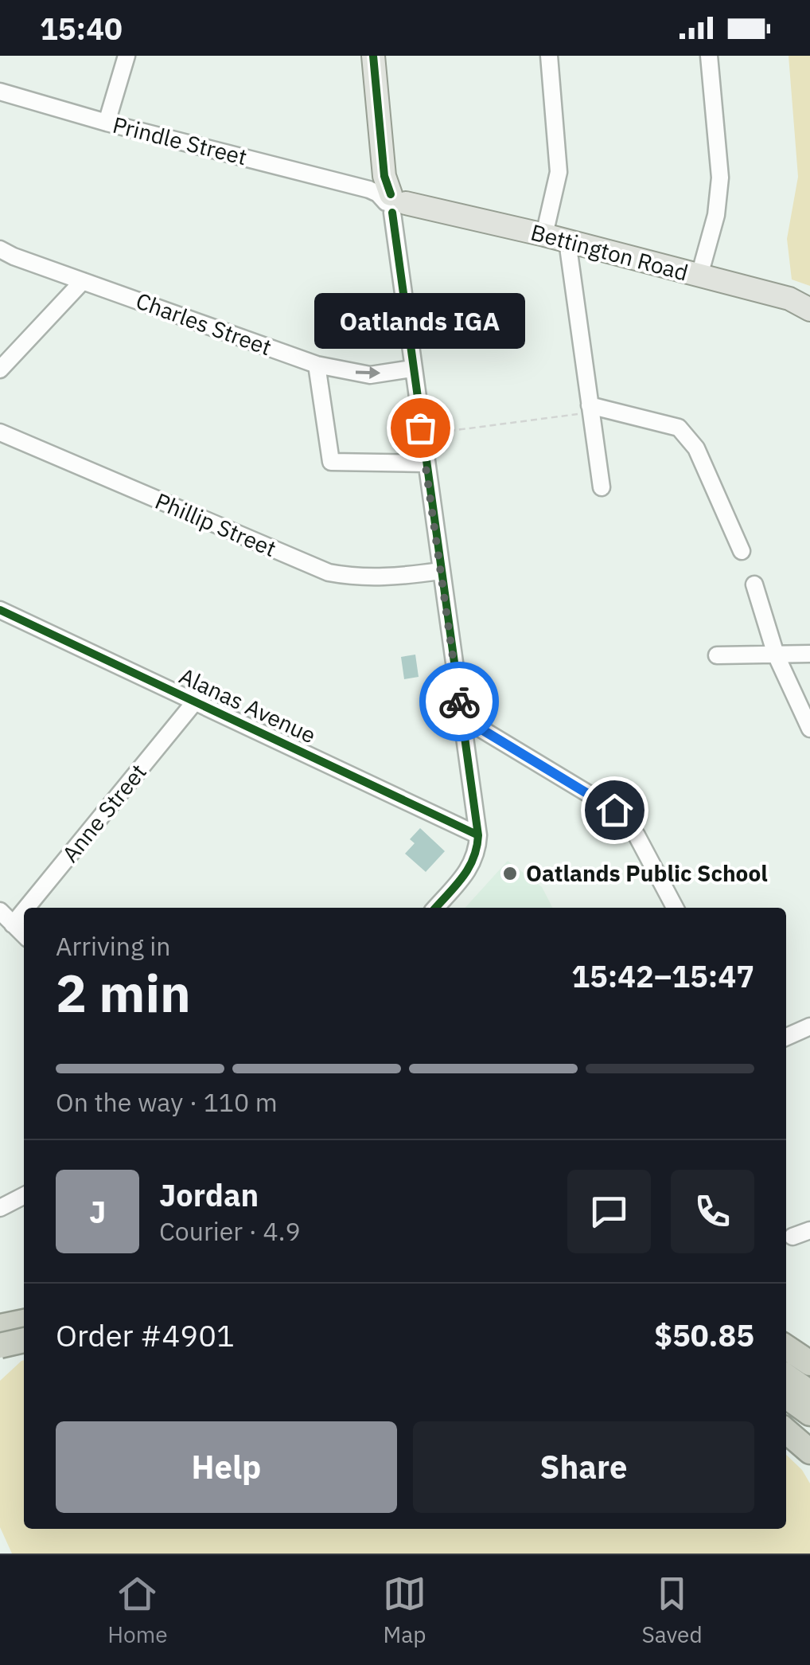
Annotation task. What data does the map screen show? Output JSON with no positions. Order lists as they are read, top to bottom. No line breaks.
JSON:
{"streets":{"main road":["Bettington Road"],"street":["Prindle Street","Charles Street","Phillip Street","Alanas Avenue","Anne Street"]},"crossings":[["Prindle Street","Bettington Road"],["Alanas Avenue","Anne Street"]],"places":["Oatlands IGA","Oatlands Public School"],"page":{"status":"15:40","bubble":"Oatlands IGA","heading":["2 min","Arriving in","15:42–15:47"],"panel":["Jordan","Courier · 4.9","Order #4901","$50.85"],"bar":"On the way · 110 m","round":"J","buttons":["Help","Share"],"tabs":["Home","Map","Saved"]}}
